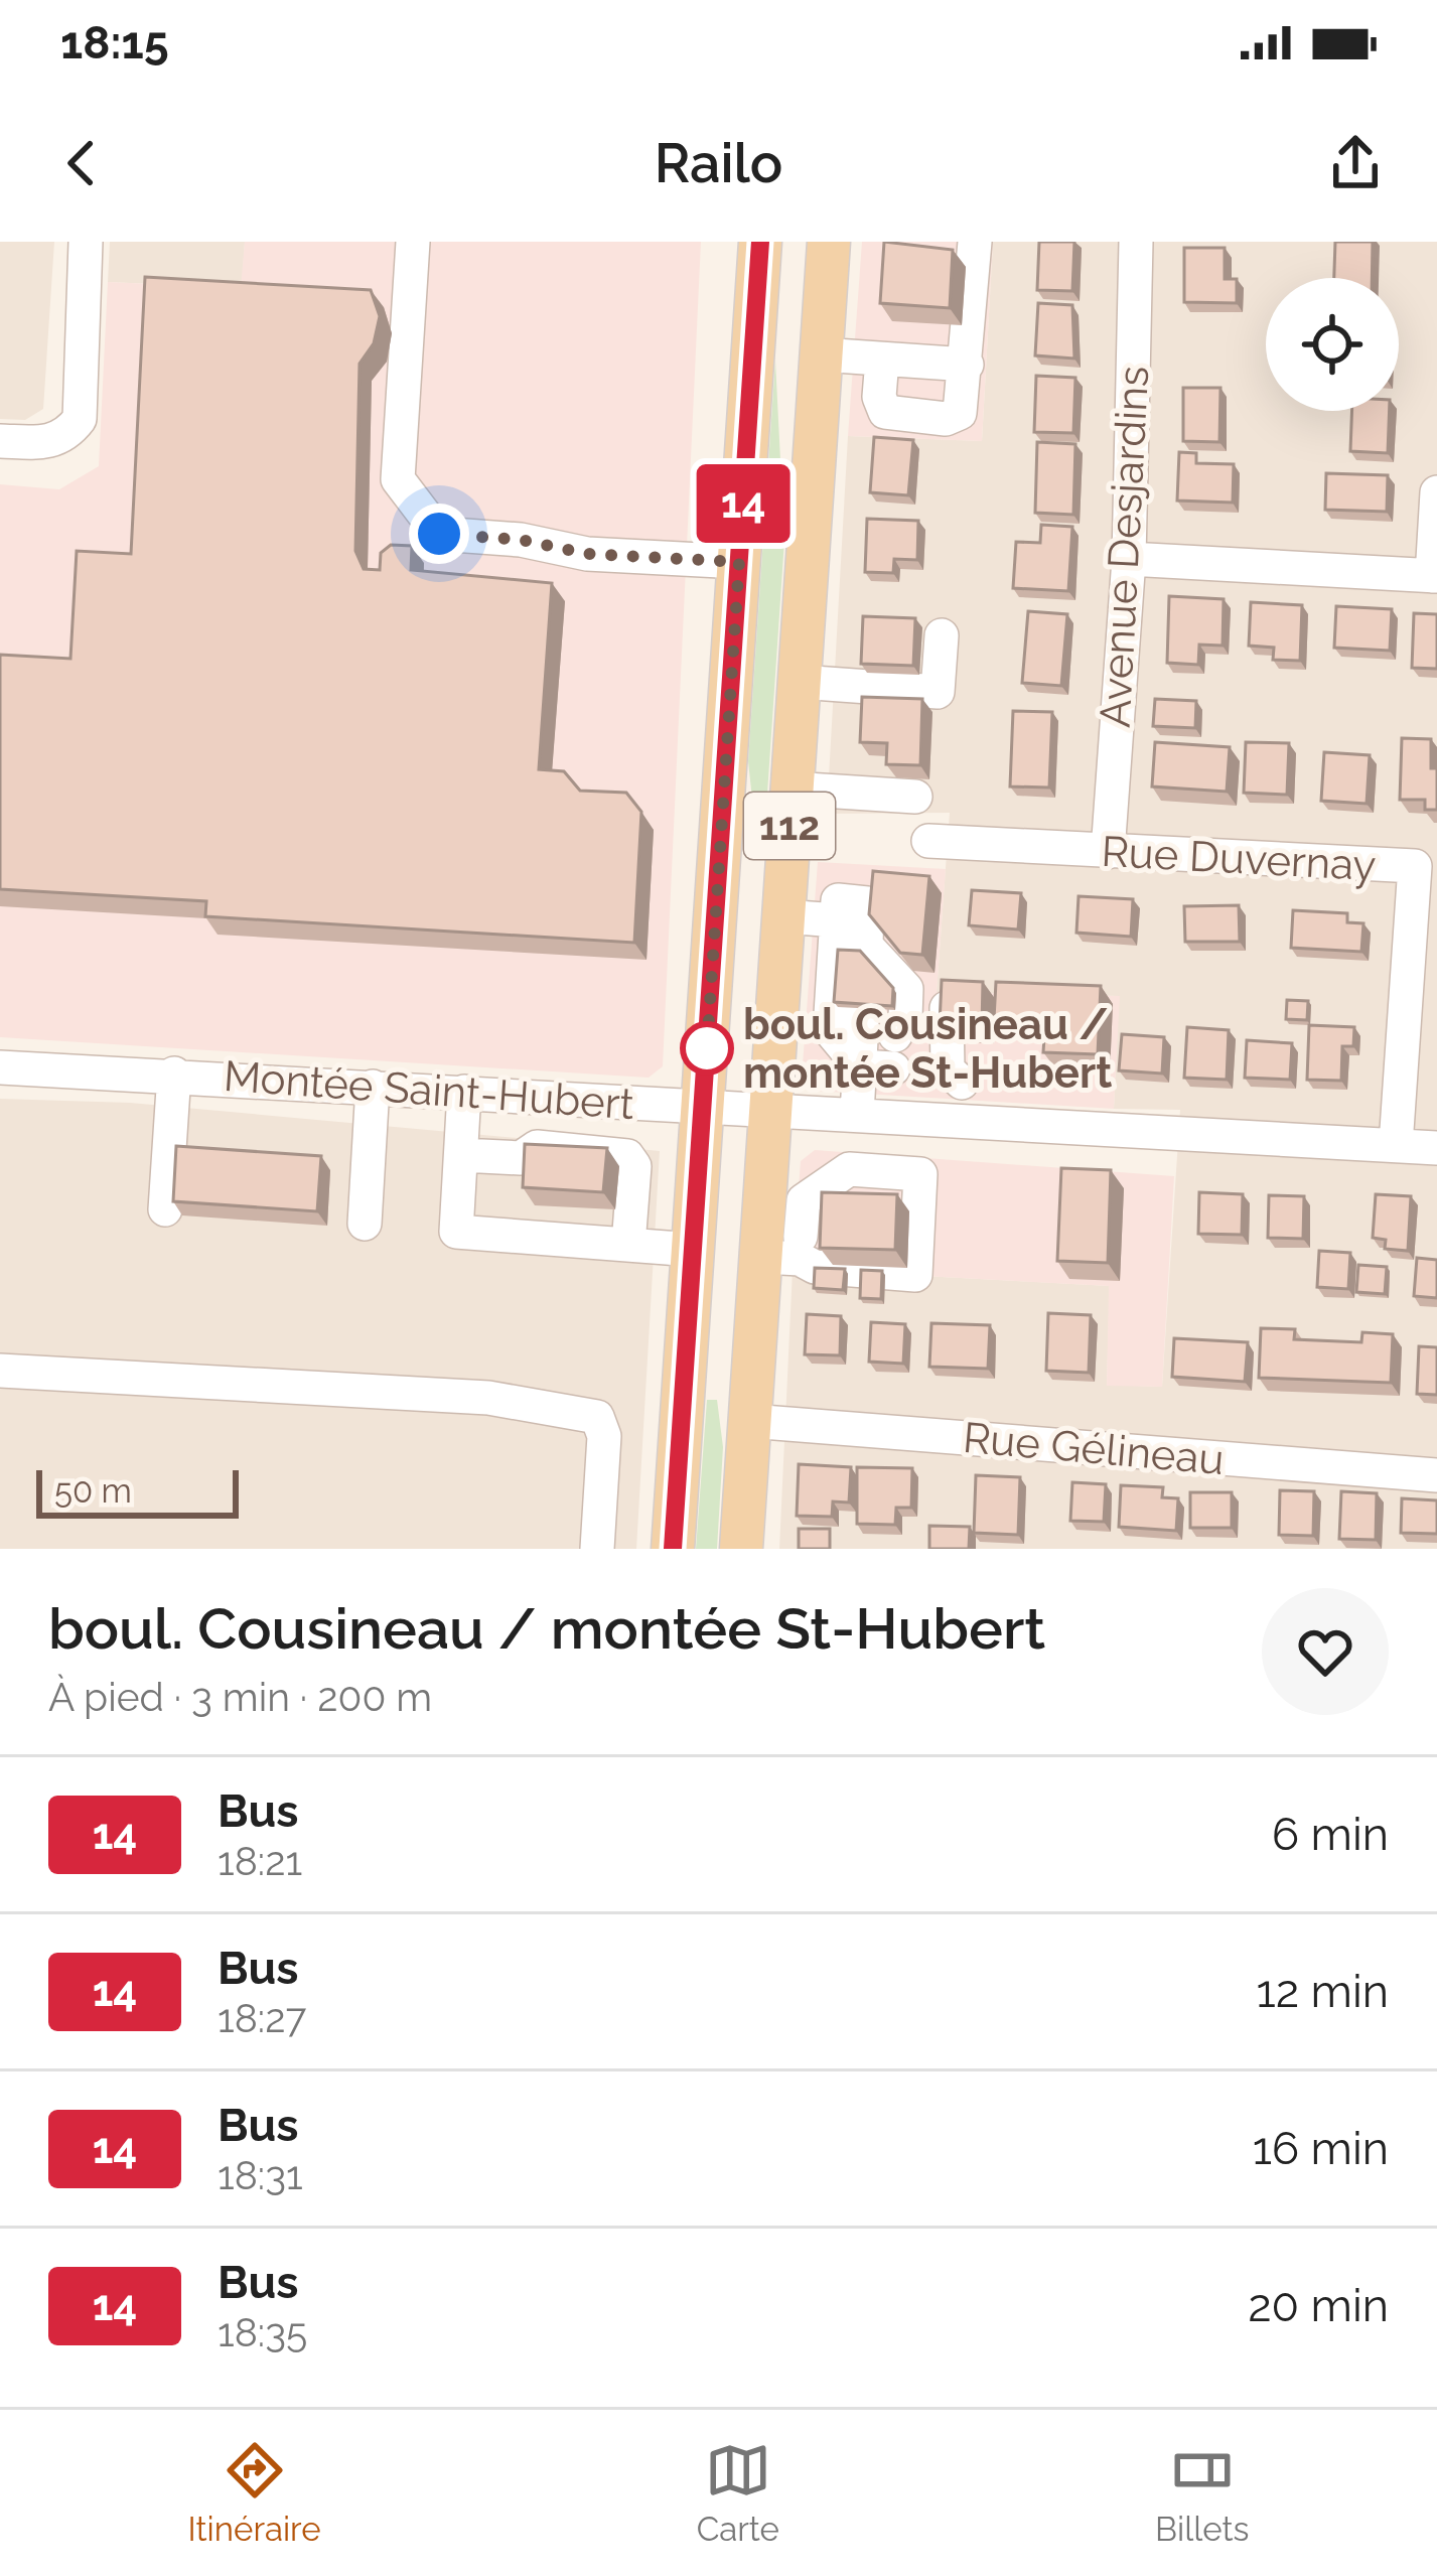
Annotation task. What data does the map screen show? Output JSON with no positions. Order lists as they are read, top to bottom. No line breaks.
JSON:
{"streets":{"main road":["112"],"street":["Avenue Desjardins","Rue Duvernay","Montée Saint-Hubert","Rue Gélineau"]},"crossings":[["Avenue Desjardins","Rue Duvernay"],["112","Montée Saint-Hubert"],["112","Rue Gélineau"],["Rue Duvernay","Montée Saint-Hubert"]],"places":["boul. Cousineau / montée St-Hubert"],"lines":["bus line 14"],"scale_bar":"50 m","page":{"status":"18:15","header":"Railo","on_map":"14","scale":"50 m","heading":["boul. Cousineau / montée St-Hubert","À pied · 3 min · 200 m"],"list":[{"mark":"14","name":"Bus","note":"18:21","value":"6 min"},{"mark":"14","name":"Bus","note":"18:27","value":"12 min"},{"mark":"14","name":"Bus","note":"18:31","value":"16 min"},{"mark":"14","name":"Bus","note":"18:35","value":"20 min"}],"tabs":["Itinéraire","Carte","Billets"]}}
